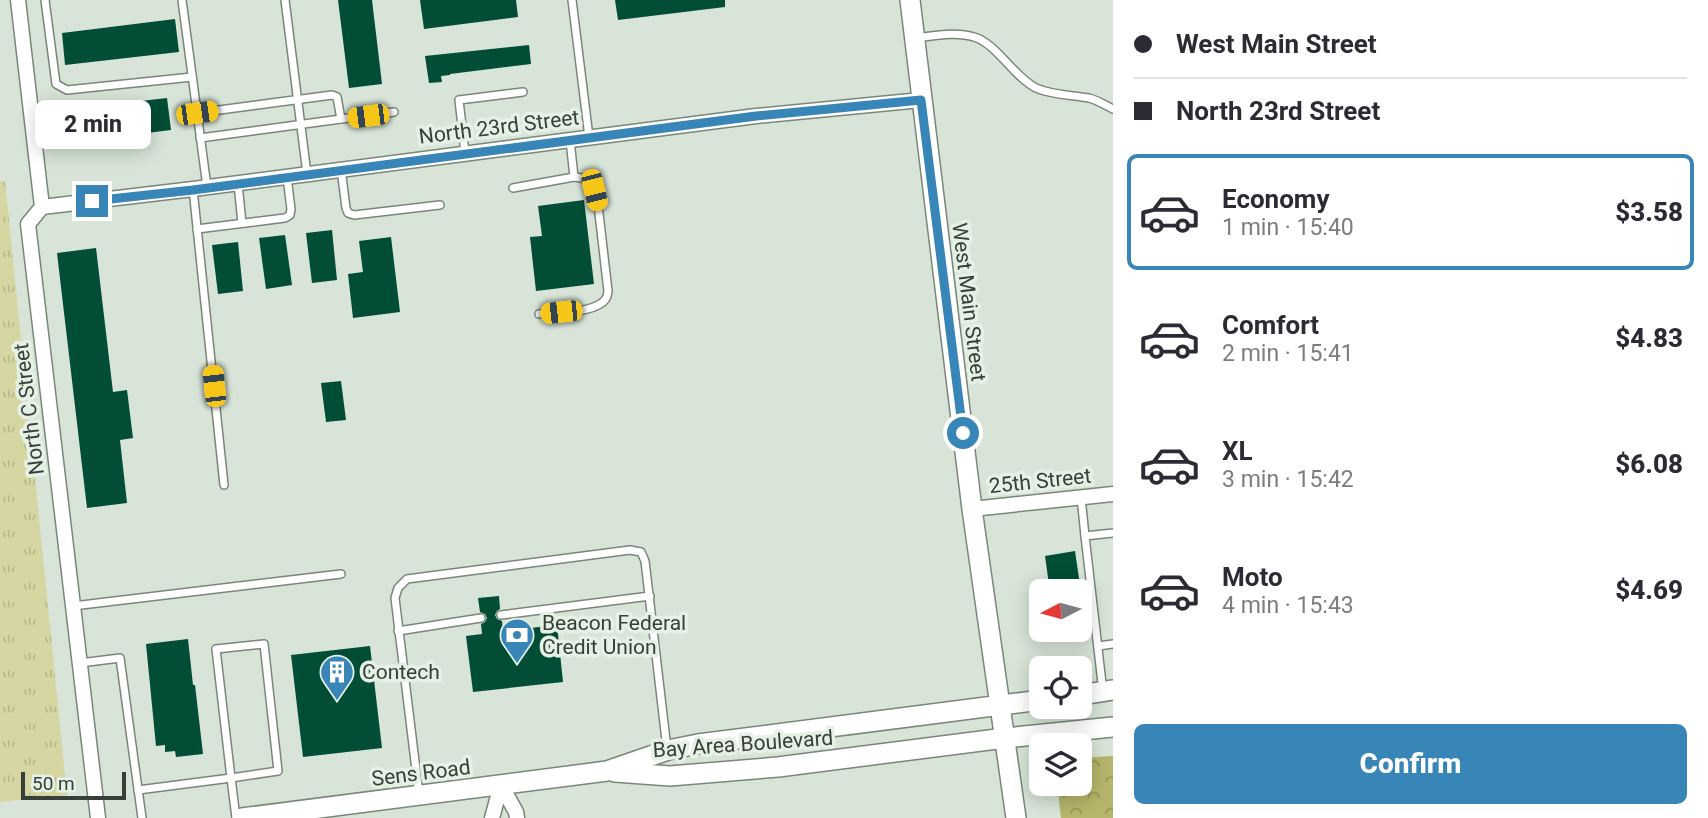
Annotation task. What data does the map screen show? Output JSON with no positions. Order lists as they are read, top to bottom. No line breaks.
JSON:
{"streets":{"main road":["West Main Street","Bay Area Boulevard","Sens Road"],"street":["North 23rd Street","North C Street","25th Street"]},"crossings":[["North 23rd Street","West Main Street"],["North 23rd Street","North C Street"],["West Main Street","25th Street"],["West Main Street","Bay Area Boulevard"],["Bay Area Boulevard","Sens Road"]],"places":{"bank":["Beacon Federal Credit Union"],"building":["Contech"]},"scale_bar":"50 m","north":"left","page":{"banner":["West Main Street","North 23rd Street"],"bubble":"2 min","list":[{"name":"Economy","note":"1 min · 15:40","value":"$3.58"},{"name":"Comfort","note":"2 min · 15:41","value":"$4.83"},{"name":"XL","note":"3 min · 15:42","value":"$6.08"},{"name":"Moto","note":"4 min · 15:43","value":"$4.69"}],"buttons":"Confirm","scale":"50 m"}}
